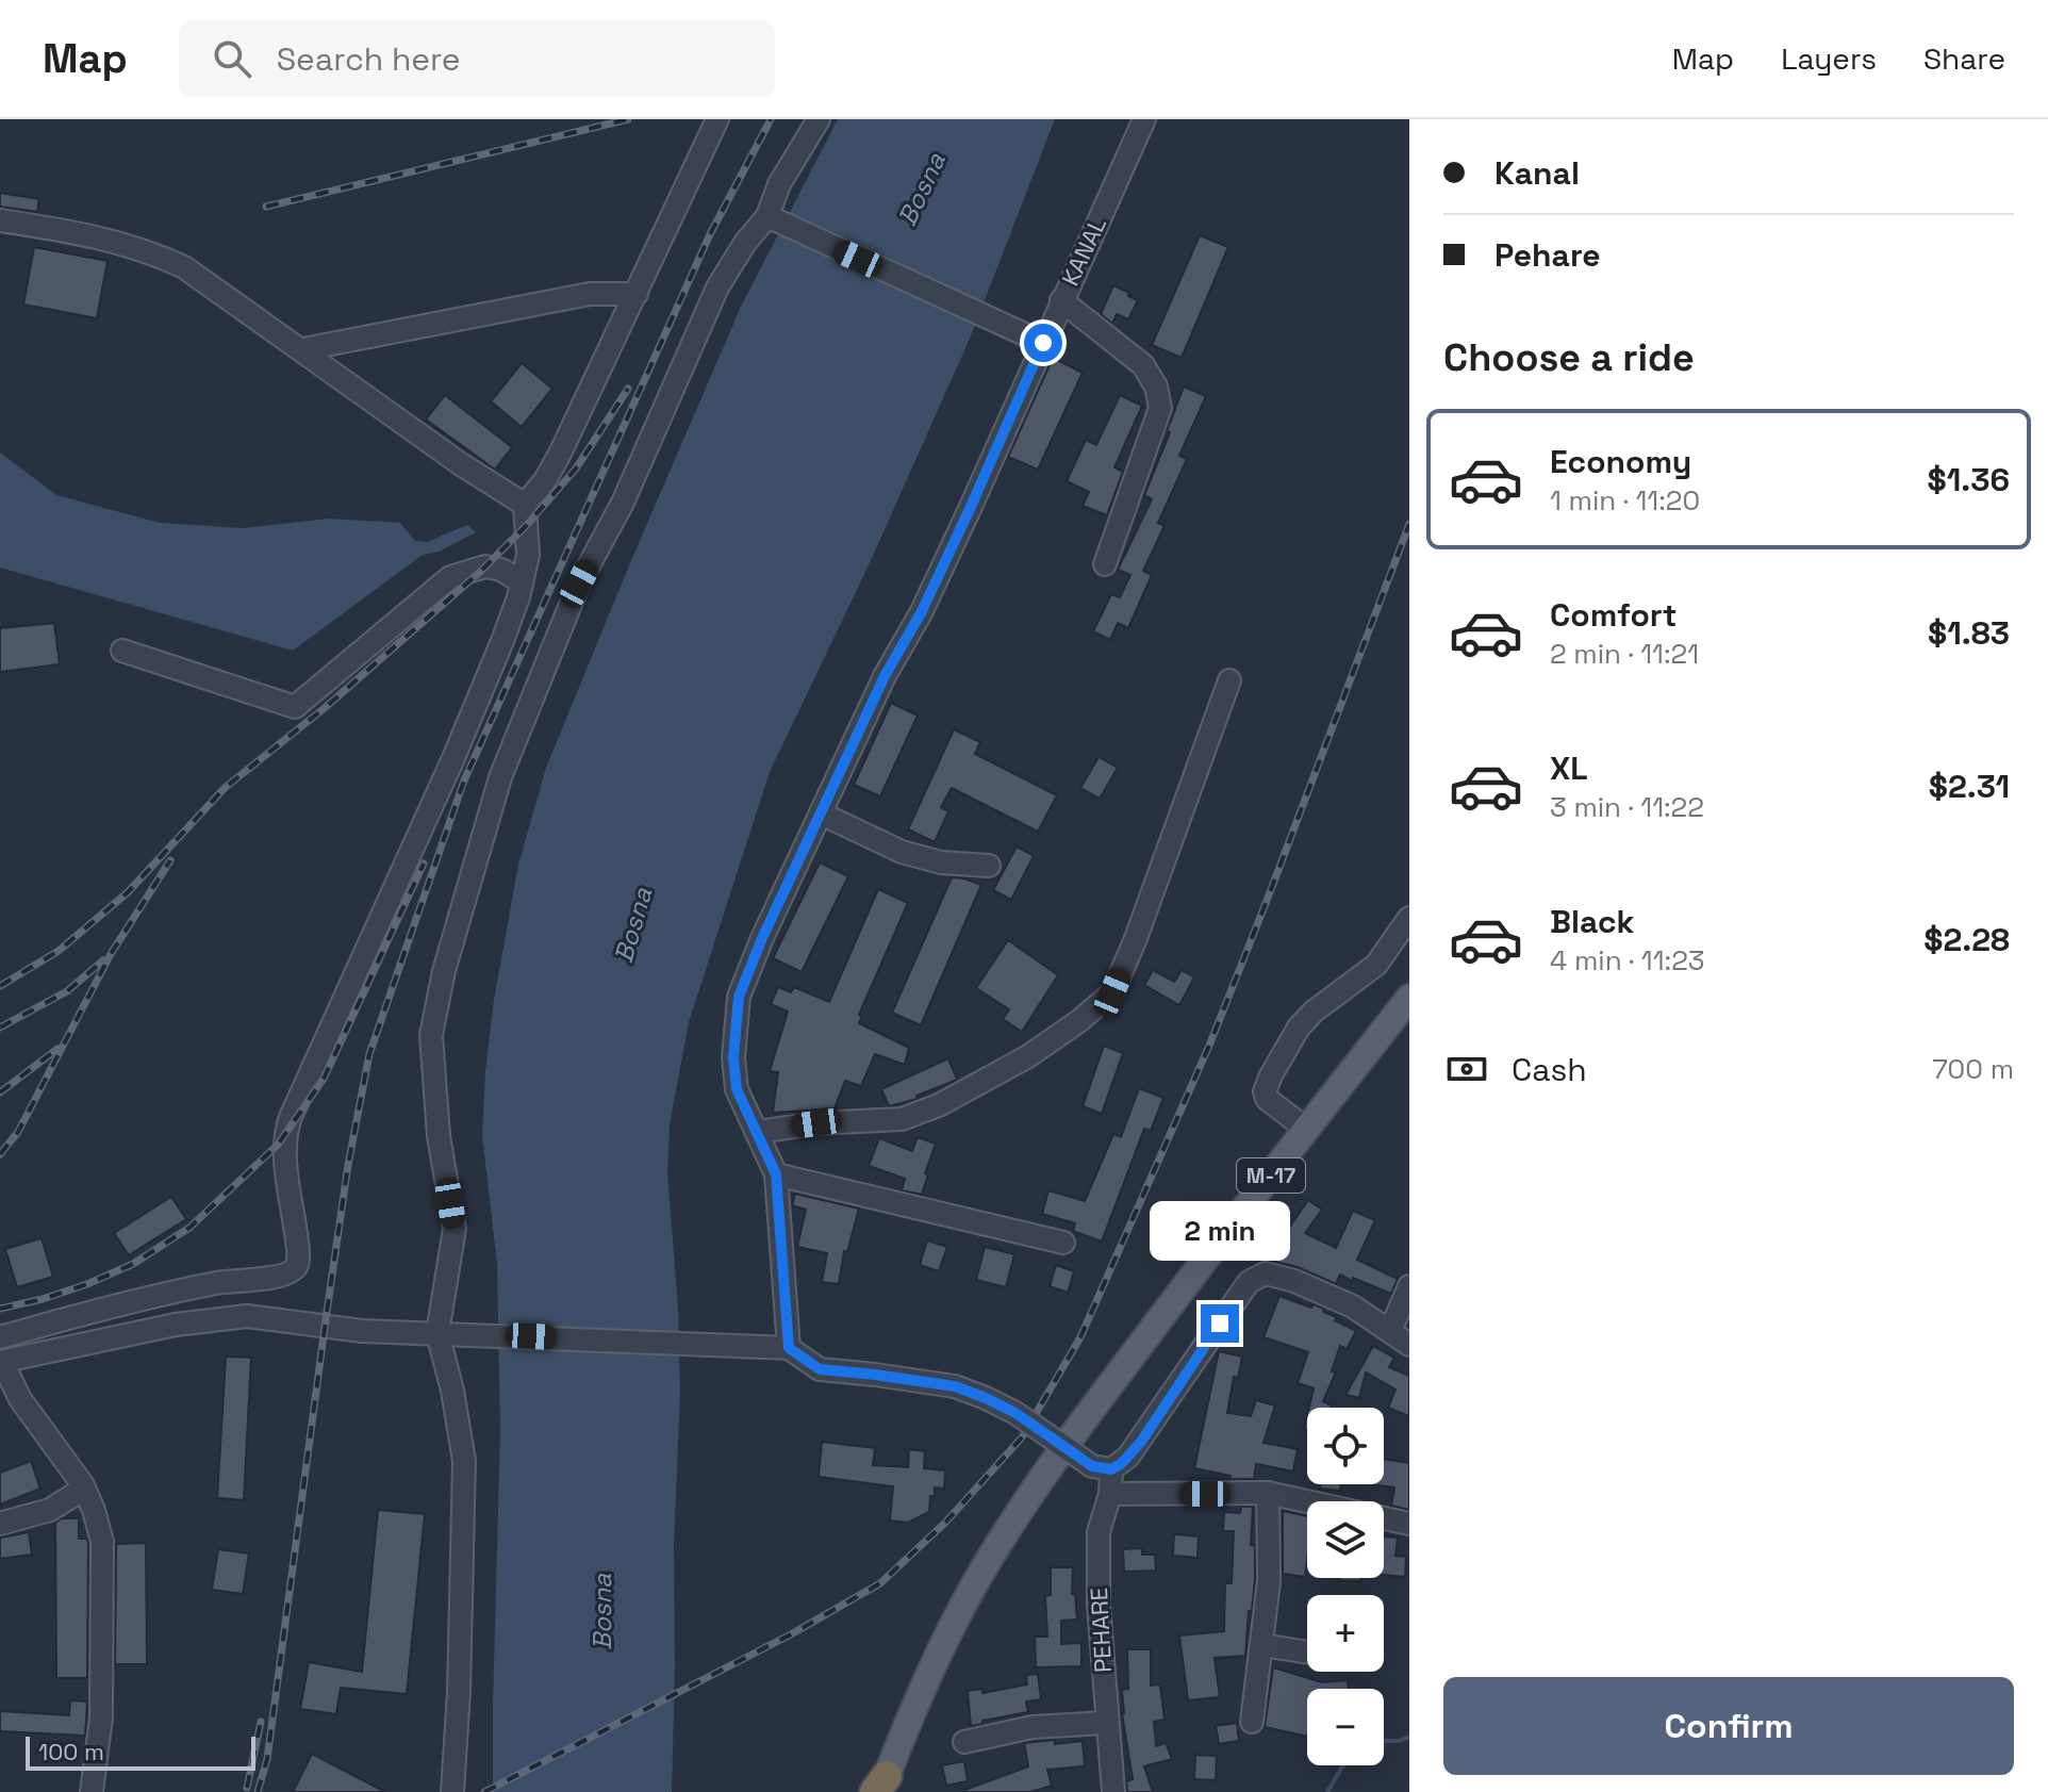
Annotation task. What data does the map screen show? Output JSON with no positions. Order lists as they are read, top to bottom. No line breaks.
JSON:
{"streets":{"main road":["M-17"],"street":["KANAL","PEHARE"]},"water":["Bosna"],"scale_bar":"100 m","page":{"header":"Map","search":"Search here","nav":["Map","Layers","Share"],"banner":["Kanal","Pehare"],"heading":"Choose a ride","list":[{"name":"Economy","note":"1 min · 11:20","value":"$1.36"},{"name":"Comfort","note":"2 min · 11:21","value":"$1.83"},{"name":"XL","note":"3 min · 11:22","value":"$2.31"},{"name":"Black","note":"4 min · 11:23","value":"$2.28"}],"pay":["Cash","700 m"],"bubble":"2 min","map_buttons":["+","−"],"buttons":"Confirm","scale":"100 m"}}
